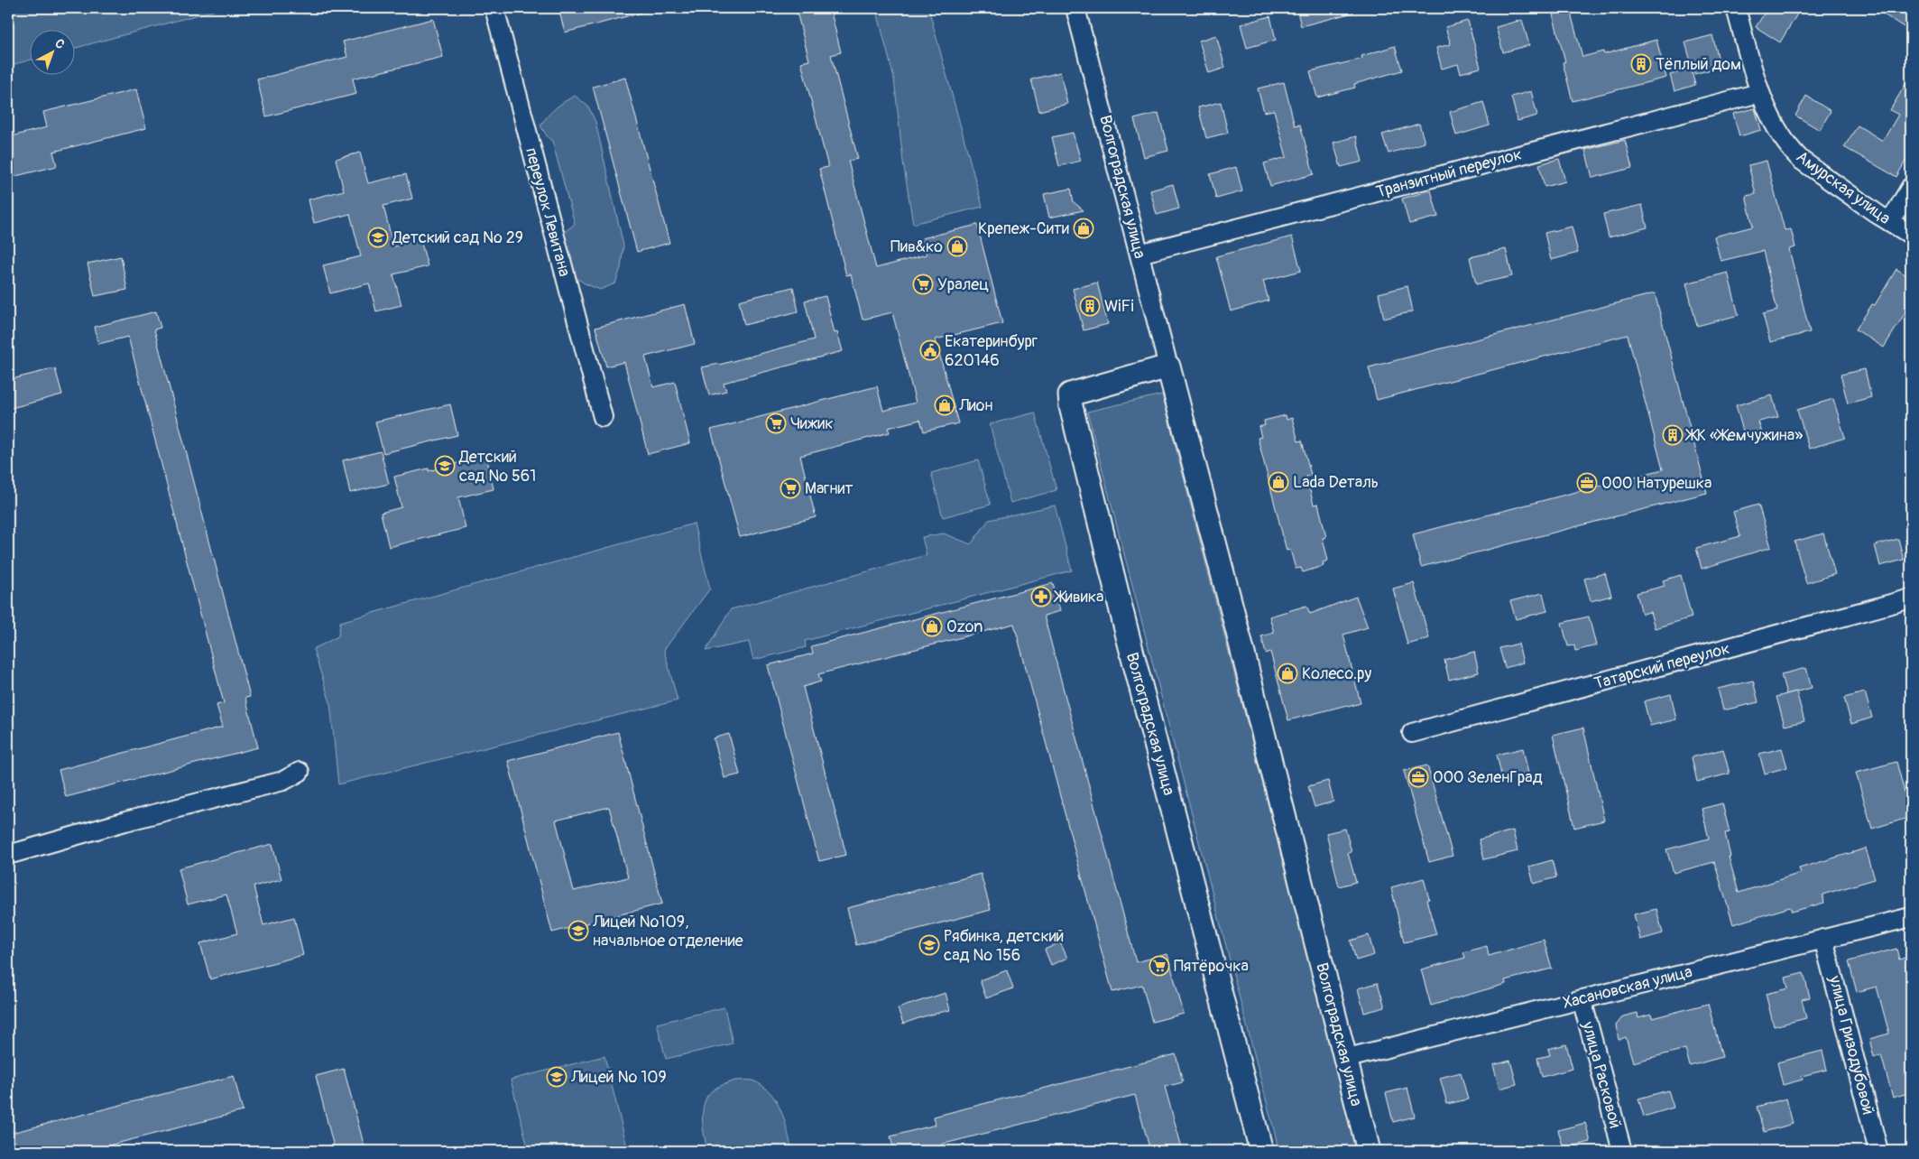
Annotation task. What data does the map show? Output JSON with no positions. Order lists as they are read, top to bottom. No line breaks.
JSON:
{"streets":{"street":["Транзитный переулок","Волгоградская улица","Амурская улица","переулок Левитана","Татарский переулок","Хасановская улица","улица Гризодубовой","улица Расковой"]},"crossings":[["Транзитный переулок","Волгоградская улица"],["Транзитный переулок","Амурская улица"],["Волгоградская улица","Хасановская улица"],["Хасановская улица","улица Гризодубовой"],["Хасановская улица","улица Расковой"]],"places":{"building":["Тёплый дом","WiFi","ЖК «Жемчужина»"],"shop":["Крепеж-Сити","Пив&ко","Лион","Lada Dеталь","Ozon","Колесо.ру"],"school or university":["Детский сад № 29","Детский сад № 561","Лицей №109, начальное отделение","Рябинка, детский сад № 156","Лицей № 109"],"supermarket":["Уралец","Чижик","Магнит","Пятёрочка"],"public building":["Екатеринбург 620146"],"office":["ООО Натурешка","ООО ЗеленГрад"],"pharmacy":["Живика"]},"north":"top right"}
